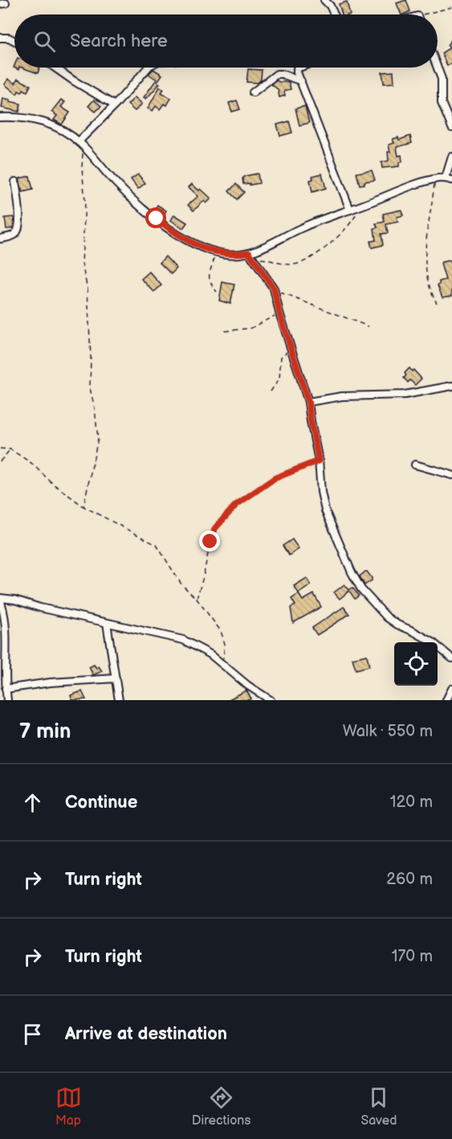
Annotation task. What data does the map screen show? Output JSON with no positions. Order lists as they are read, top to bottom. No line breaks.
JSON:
{"page":{"search":"Search here","heading":["7 min","Walk · 550 m"],"list":[["Continue","120 m"],["Turn right","260 m"],["Turn right","170 m"],"Arrive at destination"],"nav":["Map","Directions","Saved"]}}
